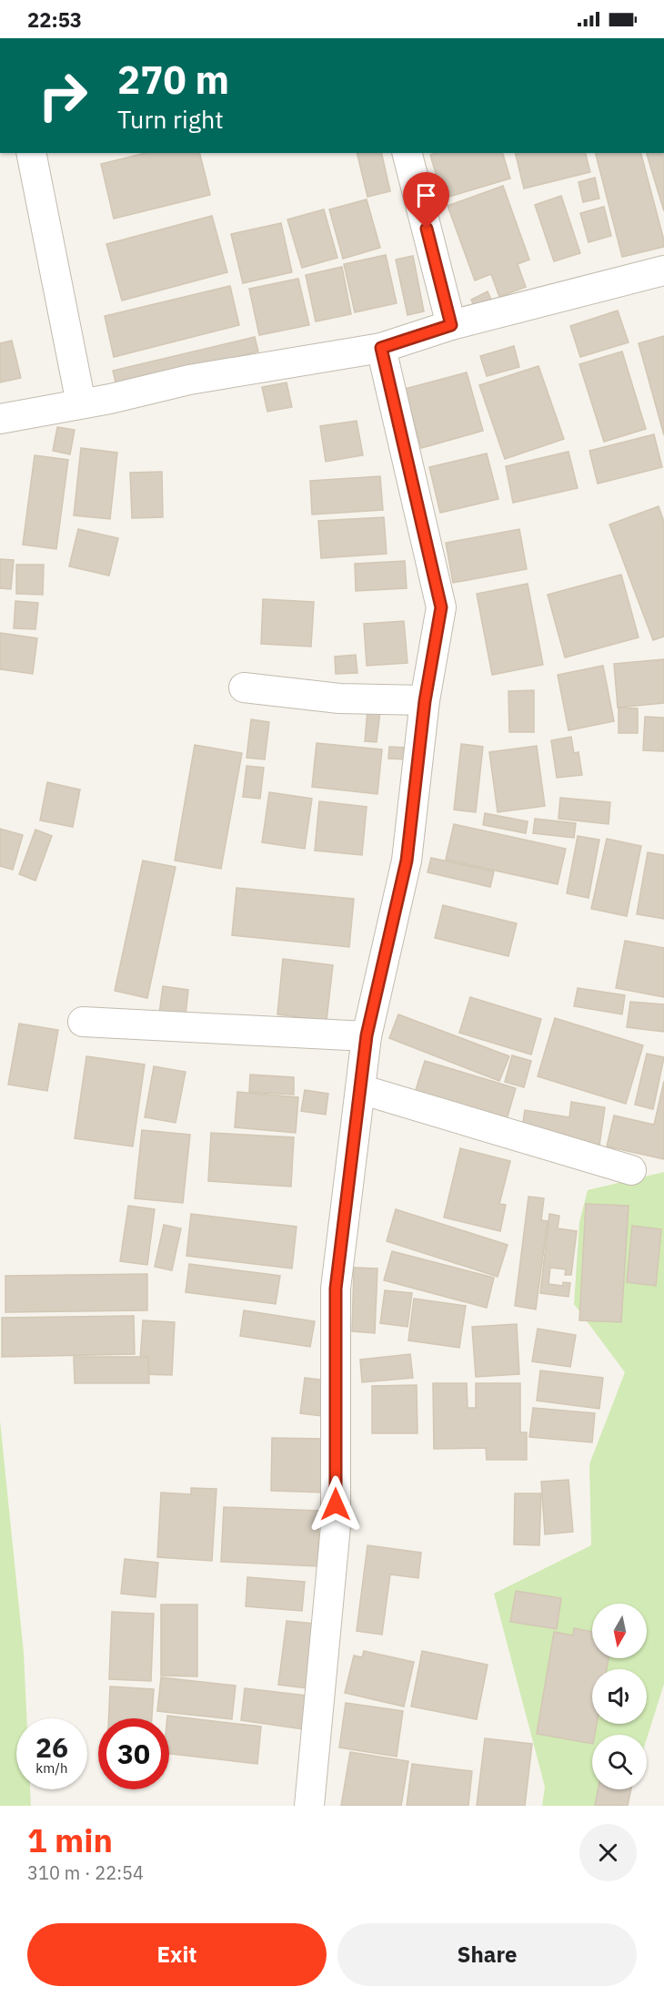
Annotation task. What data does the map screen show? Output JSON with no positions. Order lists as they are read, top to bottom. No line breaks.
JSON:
{"north":"bottom","page":{"status":"22:53","turn":["270 m","Turn right"],"speed":"26 km/h","limit":"30","heading":["1 min","310 m · 22:54"],"buttons":["Exit","Share"]}}
